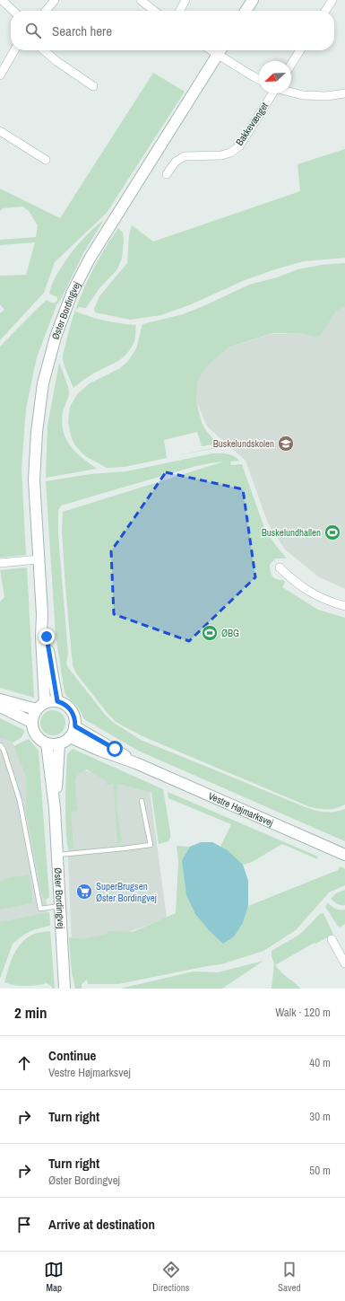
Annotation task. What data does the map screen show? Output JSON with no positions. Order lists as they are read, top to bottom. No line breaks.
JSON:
{"streets":{"street":["Bakkevænget","Øster Bordingvej","Vestre Højmarksvej"]},"crossings":[["Øster Bordingvej","Vestre Højmarksvej"]],"places":{"school or university":["Buskelundskolen"],"sports":["Buskelundhallen","ØBG"],"supermarket":["SuperBrugsen Øster Bordingvej"]},"north":"bottom left","page":{"search":"Search here","heading":["2 min","Walk · 120 m"],"list":[["Continue","Vestre Højmarksvej","40 m"],["Turn right","30 m"],["Turn right","Øster Bordingvej","50 m"],"Arrive at destination"],"nav":["Map","Directions","Saved"]}}
